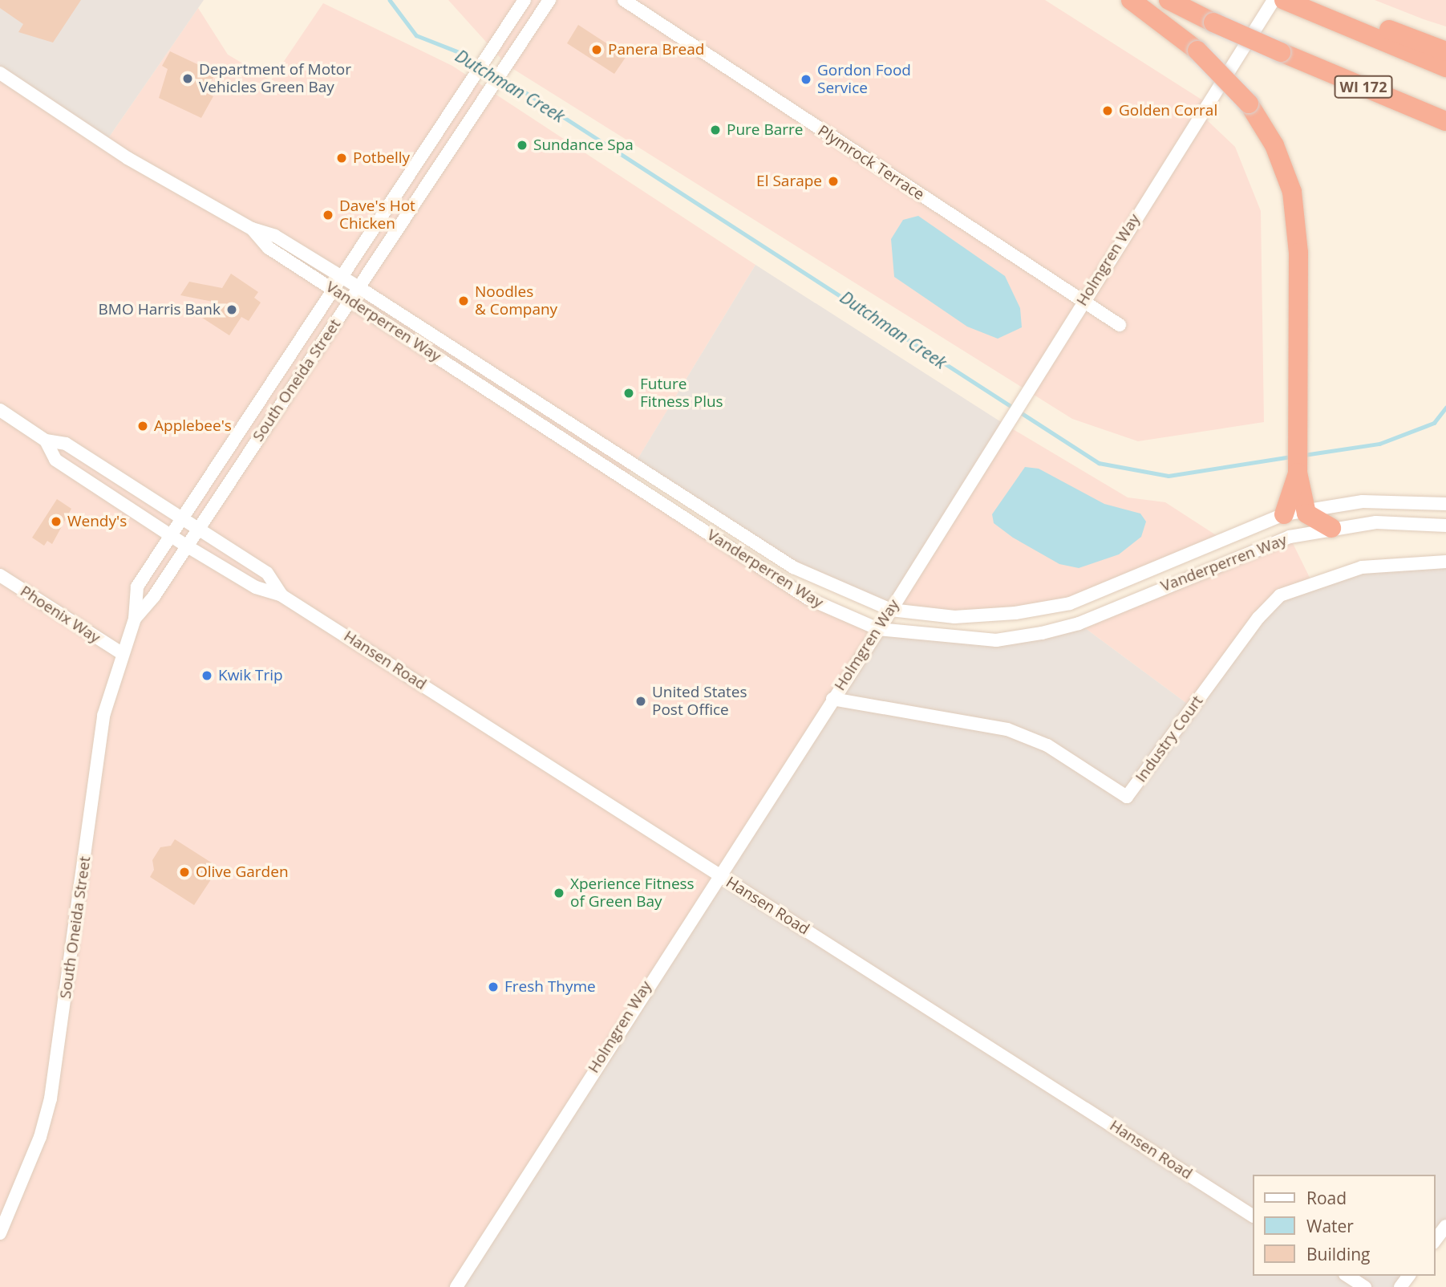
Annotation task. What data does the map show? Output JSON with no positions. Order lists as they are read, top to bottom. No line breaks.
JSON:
{"streets":{"highway":["WI 172"],"street":["Plymrock Terrace","Holmgren Way","Vanderperren Way","South Oneida Street","Phoenix Way","Hansen Road","Industry Court"]},"crossings":[["Plymrock Terrace","Holmgren Way"],["Holmgren Way","Vanderperren Way"],["Holmgren Way","Hansen Road"],["Holmgren Way","Industry Court"],["Vanderperren Way","South Oneida Street"],["South Oneida Street","Phoenix Way"],["South Oneida Street","Hansen Road"]],"water":["Dutchman Creek"],"places":["Panera Bread","Department of Motor Vehicles Green Bay","Gordon Food Service","Golden Corral","Pure Barre","Sundance Spa","Potbelly","El Sarape","Dave's Hot Chicken","Noodles & Company","BMO Harris Bank","Future Fitness Plus","Applebee's","Wendy's","Kwik Trip","United States Post Office","Olive Garden","Xperience Fitness of Green Bay","Fresh Thyme"],"legend":["Road","Water","Building"]}
